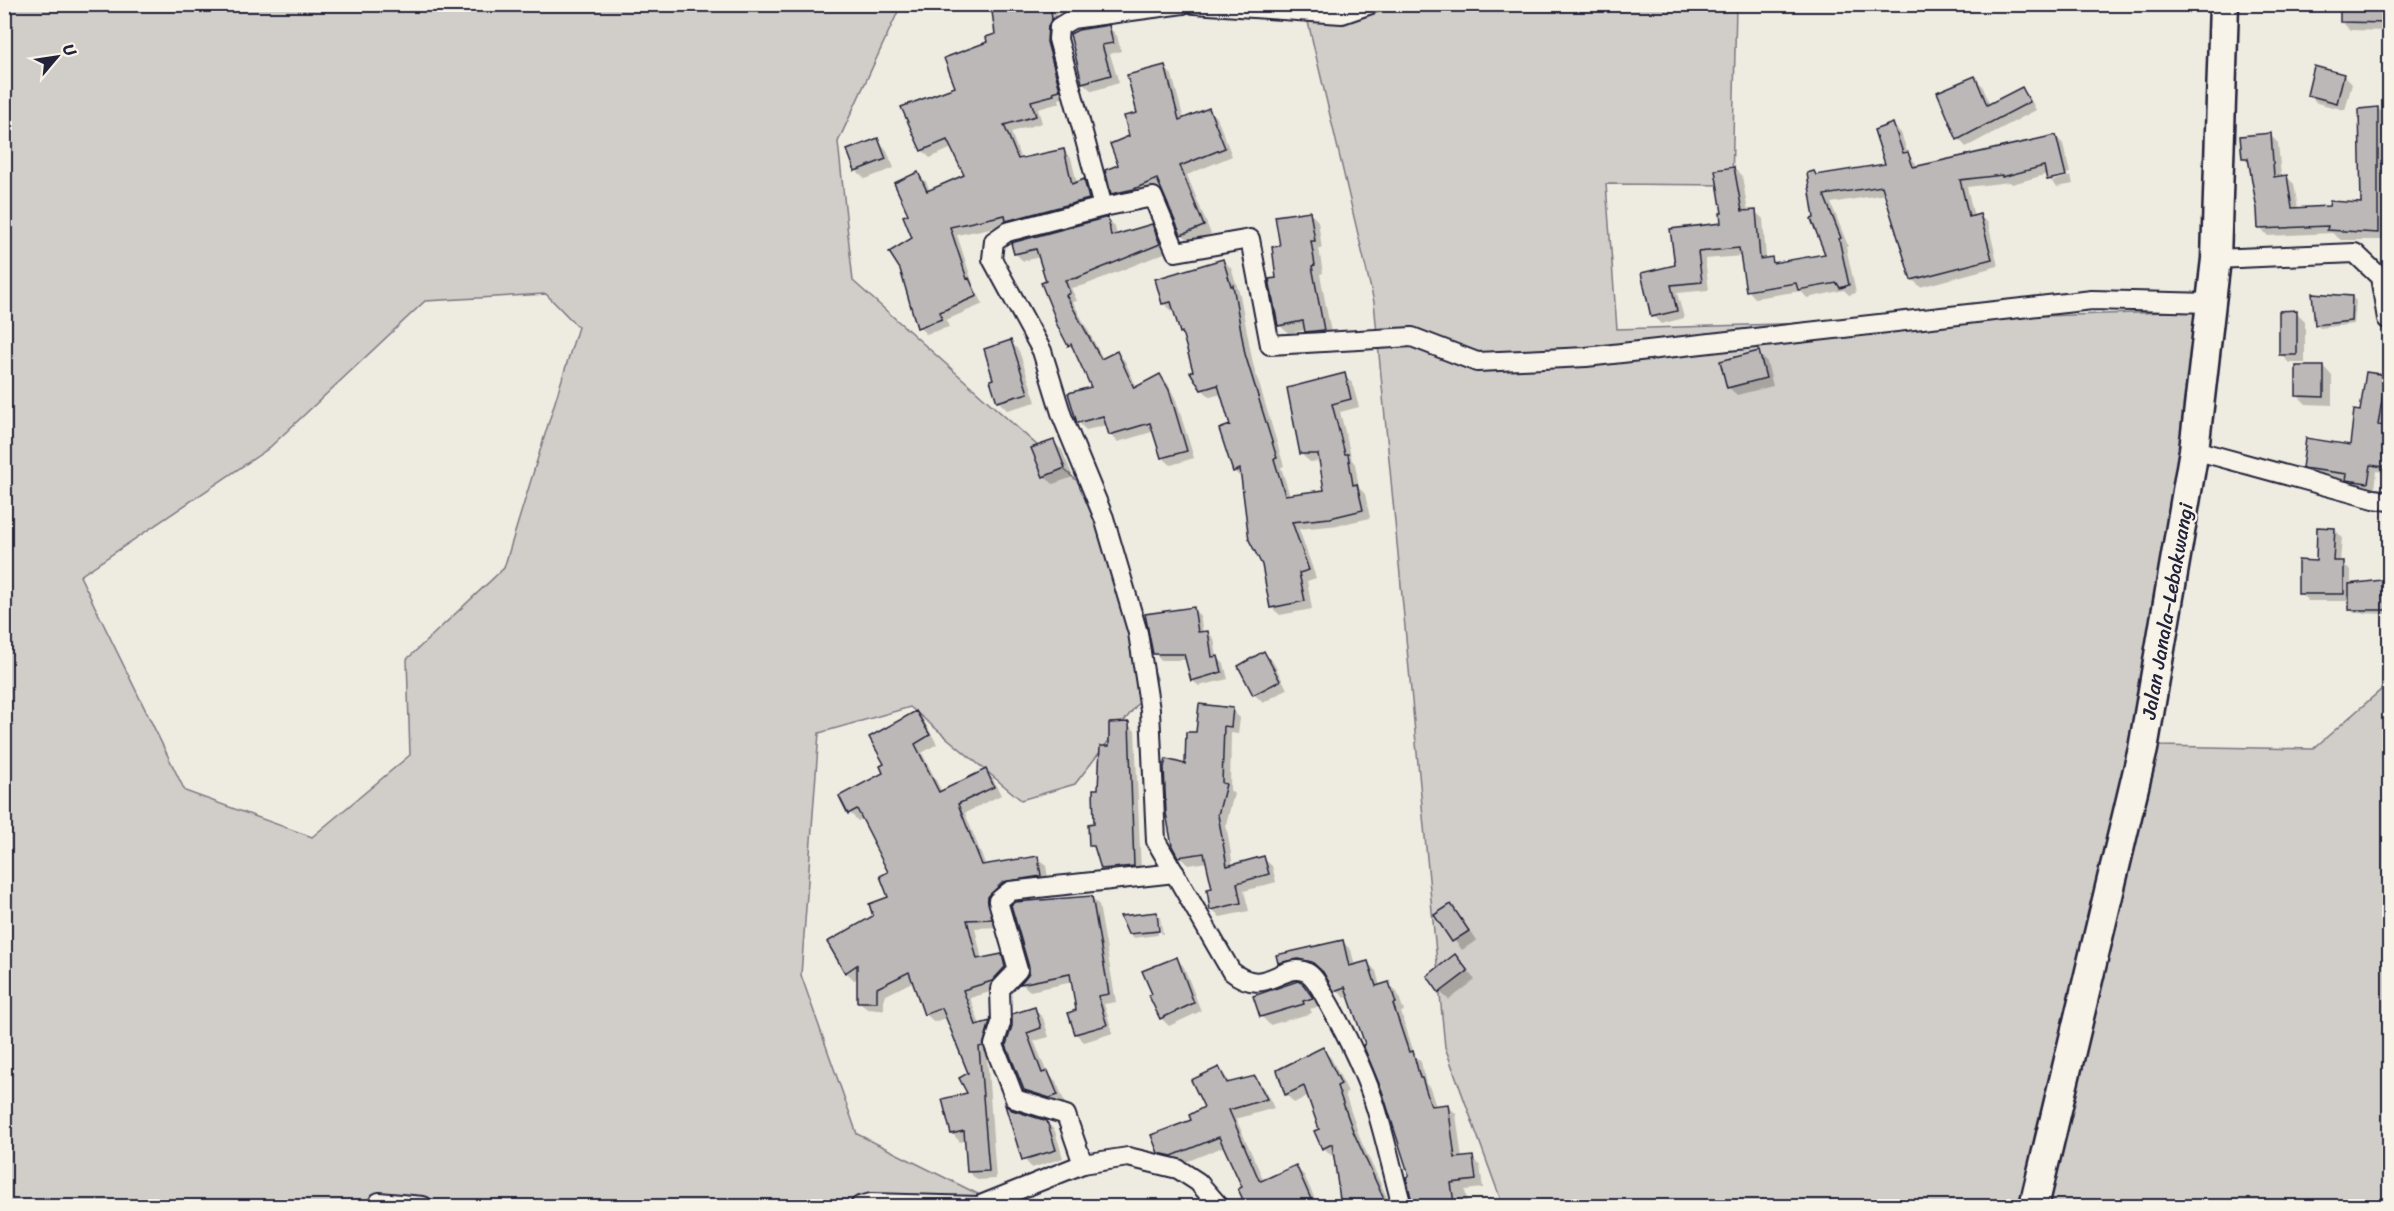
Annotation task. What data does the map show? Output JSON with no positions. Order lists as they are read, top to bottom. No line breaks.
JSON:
{"streets":{"main road":["Jalan Janala–Lebakwangi"]},"north":"top right"}
